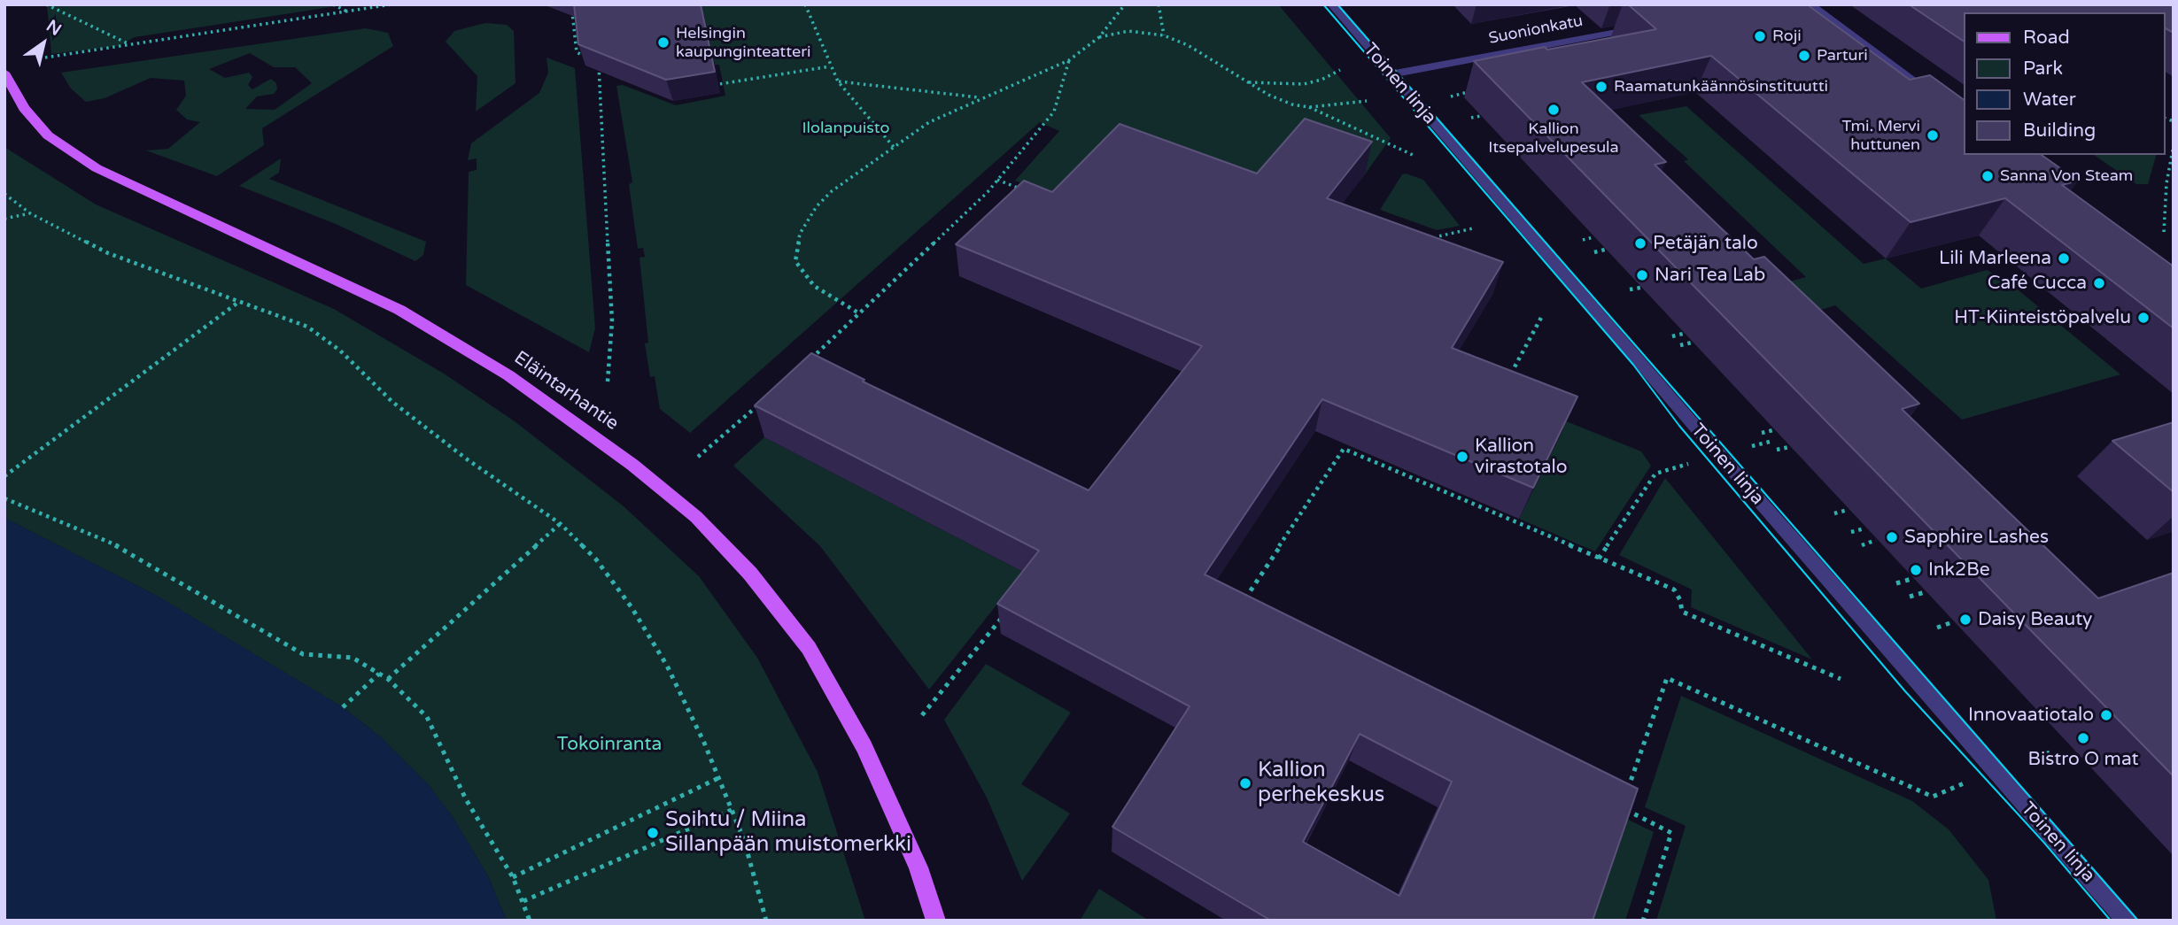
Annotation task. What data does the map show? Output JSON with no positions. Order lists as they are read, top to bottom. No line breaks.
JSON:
{"streets":{"main road":["Eläintarhantie"],"street":["Suonionkatu","Toinen linja"]},"crossings":[["Suonionkatu","Toinen linja"]],"parks":["Ilolanpuisto","Tokoinranta"],"places":["Roji","Helsingin kaupunginteatteri","Parturi","Raamatunkäännösinstituutti","Kallion Itsepalvelupesula","Tmi. Mervi huttunen","Sanna Von Steam","Petäjän talo","Lili Marleena","Nari Tea Lab","Café Cucca","HT-Kiinteistöpalvelu","Kallion virastotalo","Sapphire Lashes","Ink2Be","Daisy Beauty","Innovaatiotalo","Bistro O mat","Kallion perhekeskus","Soihtu / Miina Sillanpään muistomerkki"],"legend":["Road","Park","Water","Building"],"north":"top right"}
